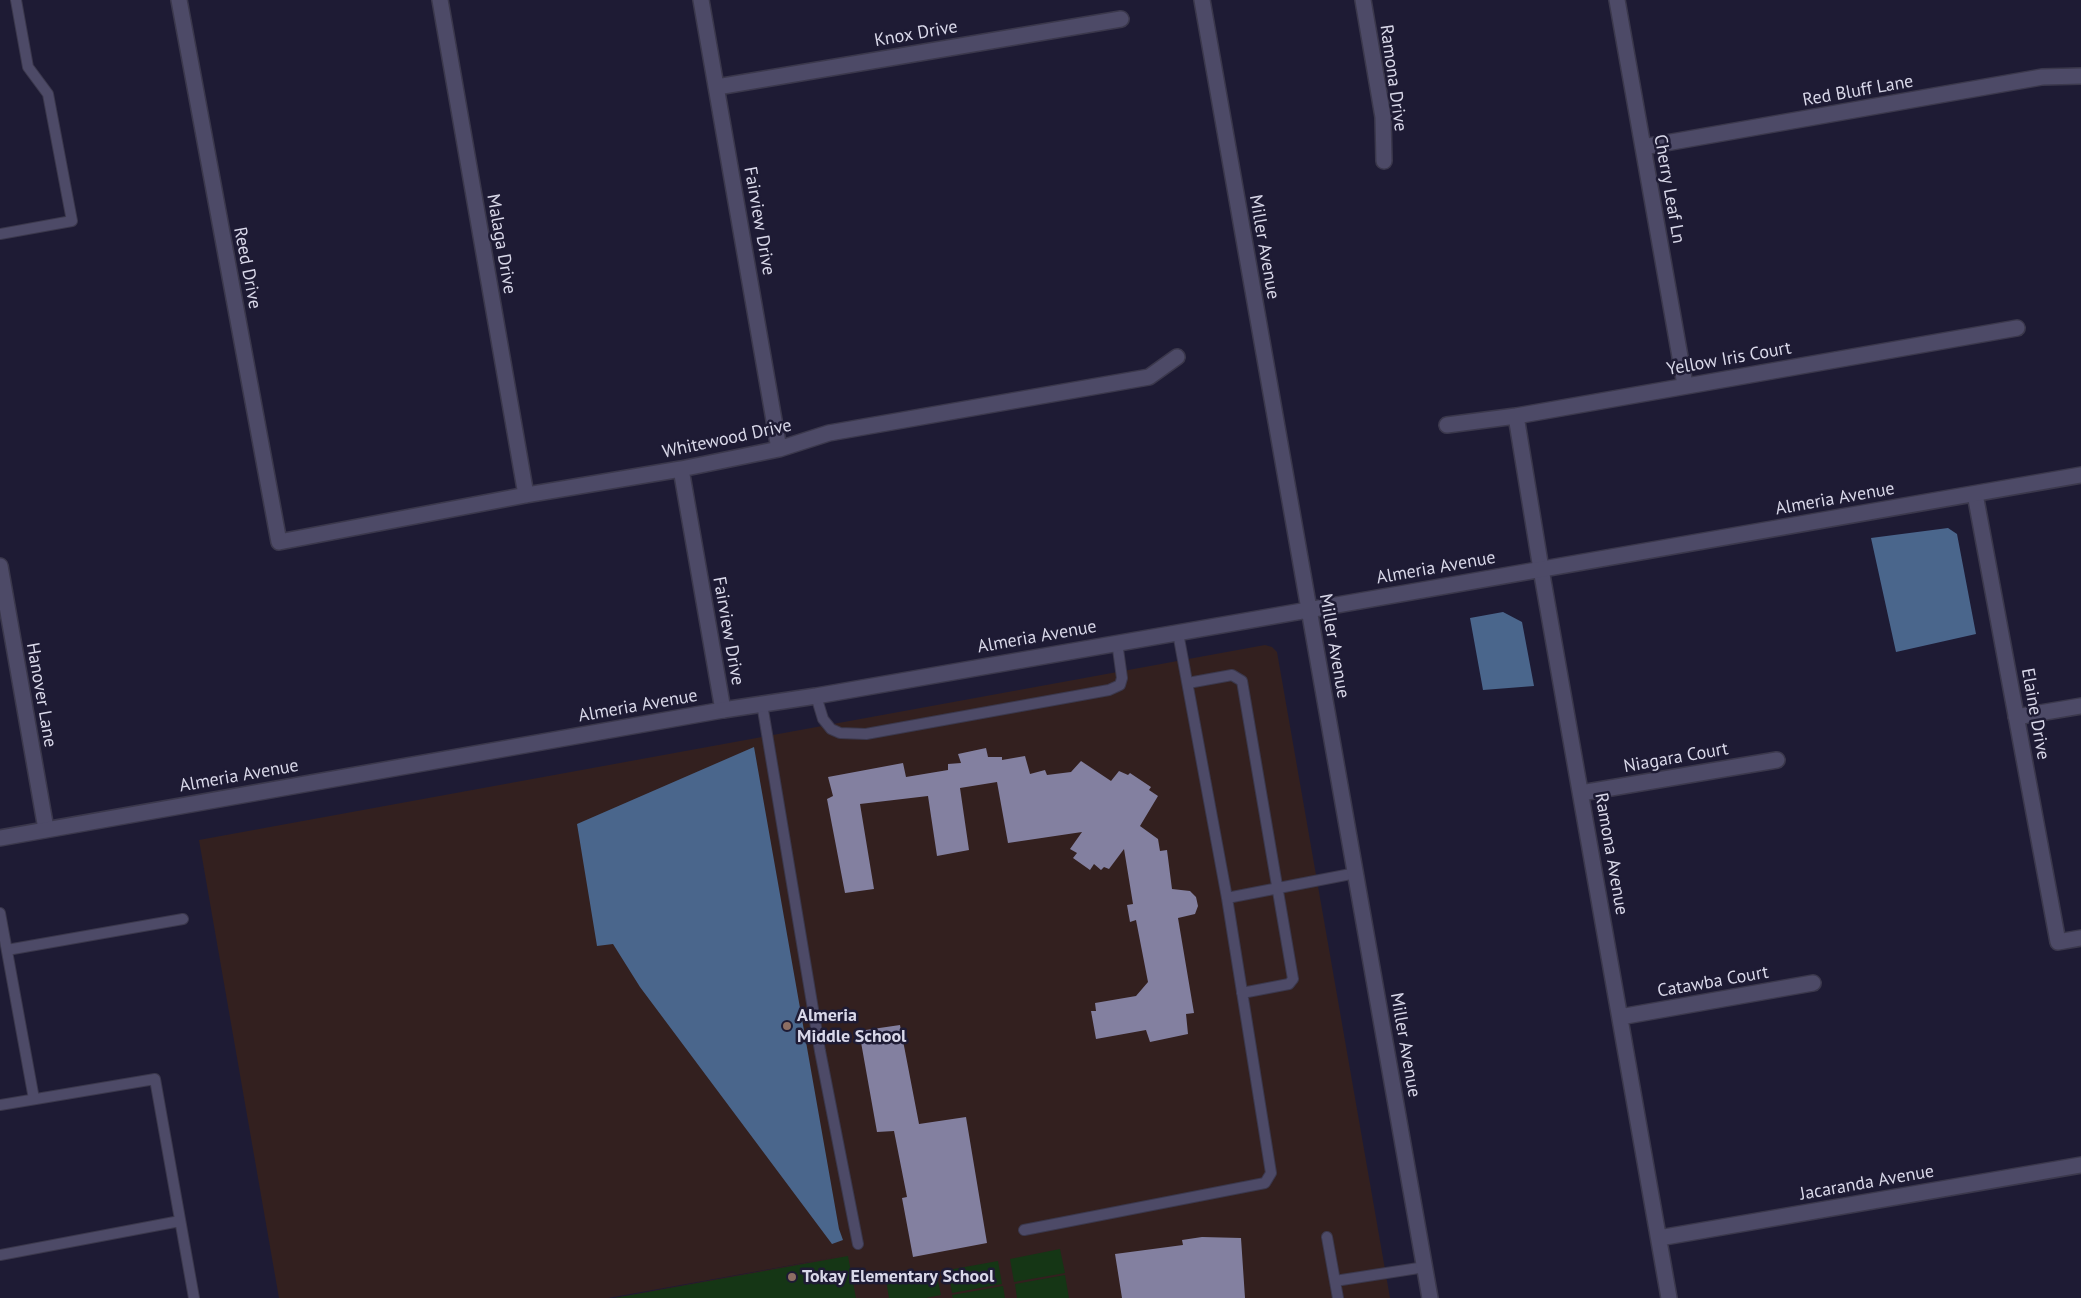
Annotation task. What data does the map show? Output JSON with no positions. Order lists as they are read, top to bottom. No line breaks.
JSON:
{"streets":{"street":["Knox Drive","Ramona Drive","Red Bluff Lane","Cherry Leaf Ln","Fairview Drive","Malaga Drive","Miller Avenue","Reed Drive","Yellow Iris Court","Whitewood Drive","Almeria Avenue","Hanover Lane","Elaine Drive","Niagara Court","Ramona Avenue","Catawba Court","Jacaranda Avenue"]},"crossings":[["Knox Drive","Fairview Drive"],["Red Bluff Lane","Cherry Leaf Ln"],["Cherry Leaf Ln","Yellow Iris Court"],["Fairview Drive","Whitewood Drive"],["Fairview Drive","Almeria Avenue"],["Malaga Drive","Whitewood Drive"],["Miller Avenue","Almeria Avenue"],["Reed Drive","Whitewood Drive"],["Yellow Iris Court","Ramona Avenue"],["Almeria Avenue","Hanover Lane"],["Almeria Avenue","Elaine Drive"],["Almeria Avenue","Ramona Avenue"],["Niagara Court","Ramona Avenue"],["Ramona Avenue","Catawba Court"],["Ramona Avenue","Jacaranda Avenue"]],"places":["Almeria Middle School","Tokay Elementary School"]}
